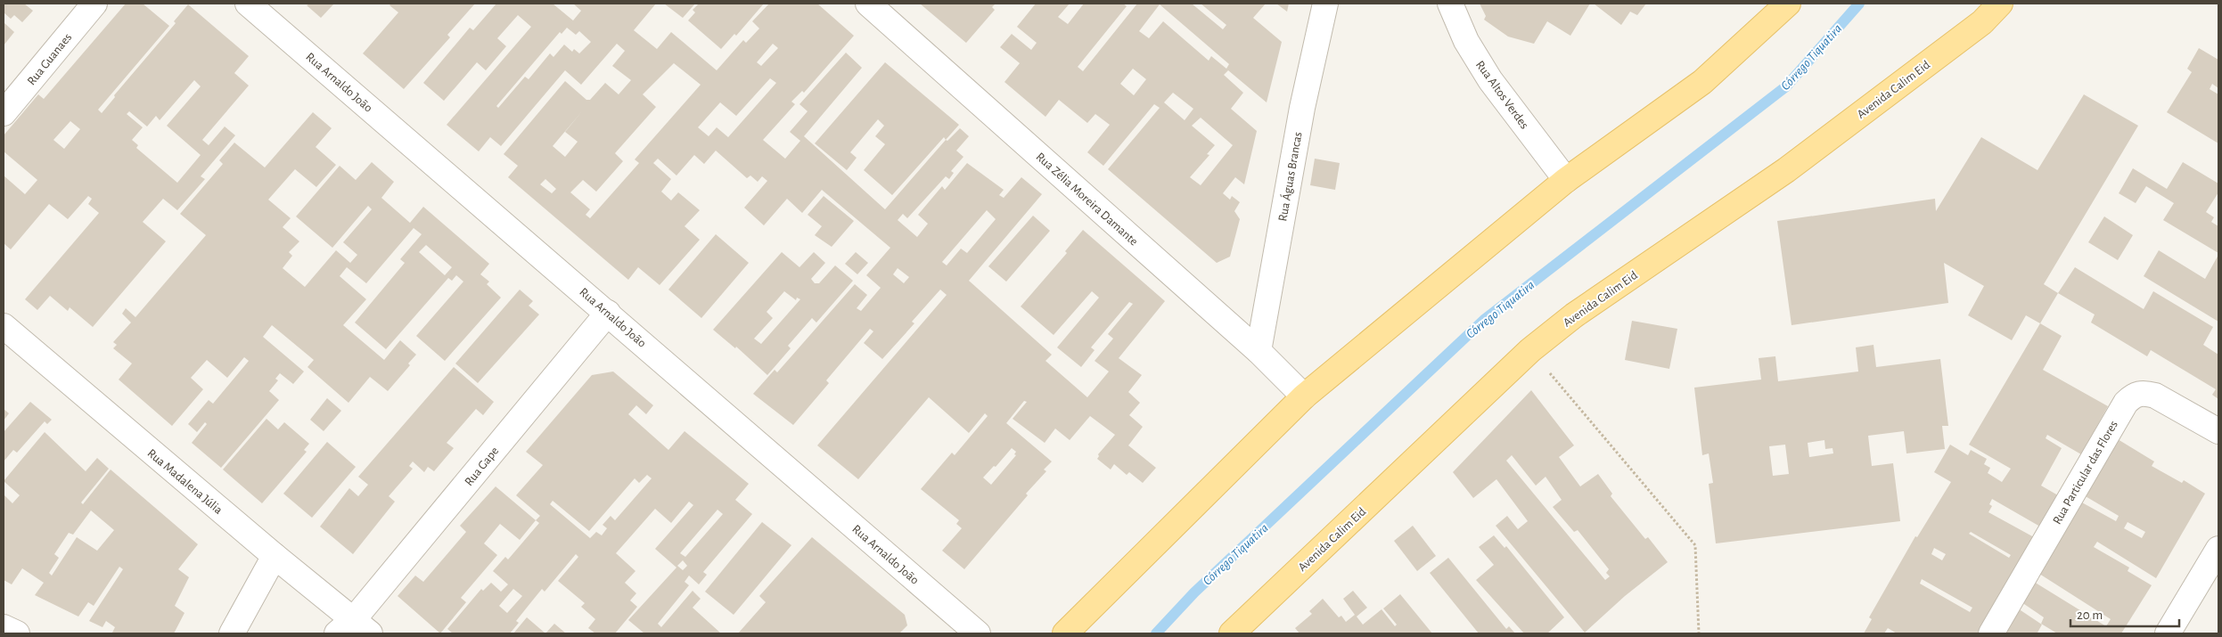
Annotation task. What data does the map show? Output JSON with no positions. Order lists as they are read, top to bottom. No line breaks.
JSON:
{"streets":{"main road":["Avenida Calim Eid"],"street":["Rua Guanaes","Rua Arnaldo João","Rua Altos Verdes","Rua Águas Brancas","Rua Zélia Moreira Damante","Rua Gape","Rua Particular das Flores","Rua Madalena Júlia"]},"crossings":[["Rua Arnaldo João","Rua Gape"],["Rua Águas Brancas","Rua Zélia Moreira Damante"],["Rua Gape","Rua Madalena Júlia"]],"water":["Córrego Tiquatira"],"scale_bar":"20 m"}
